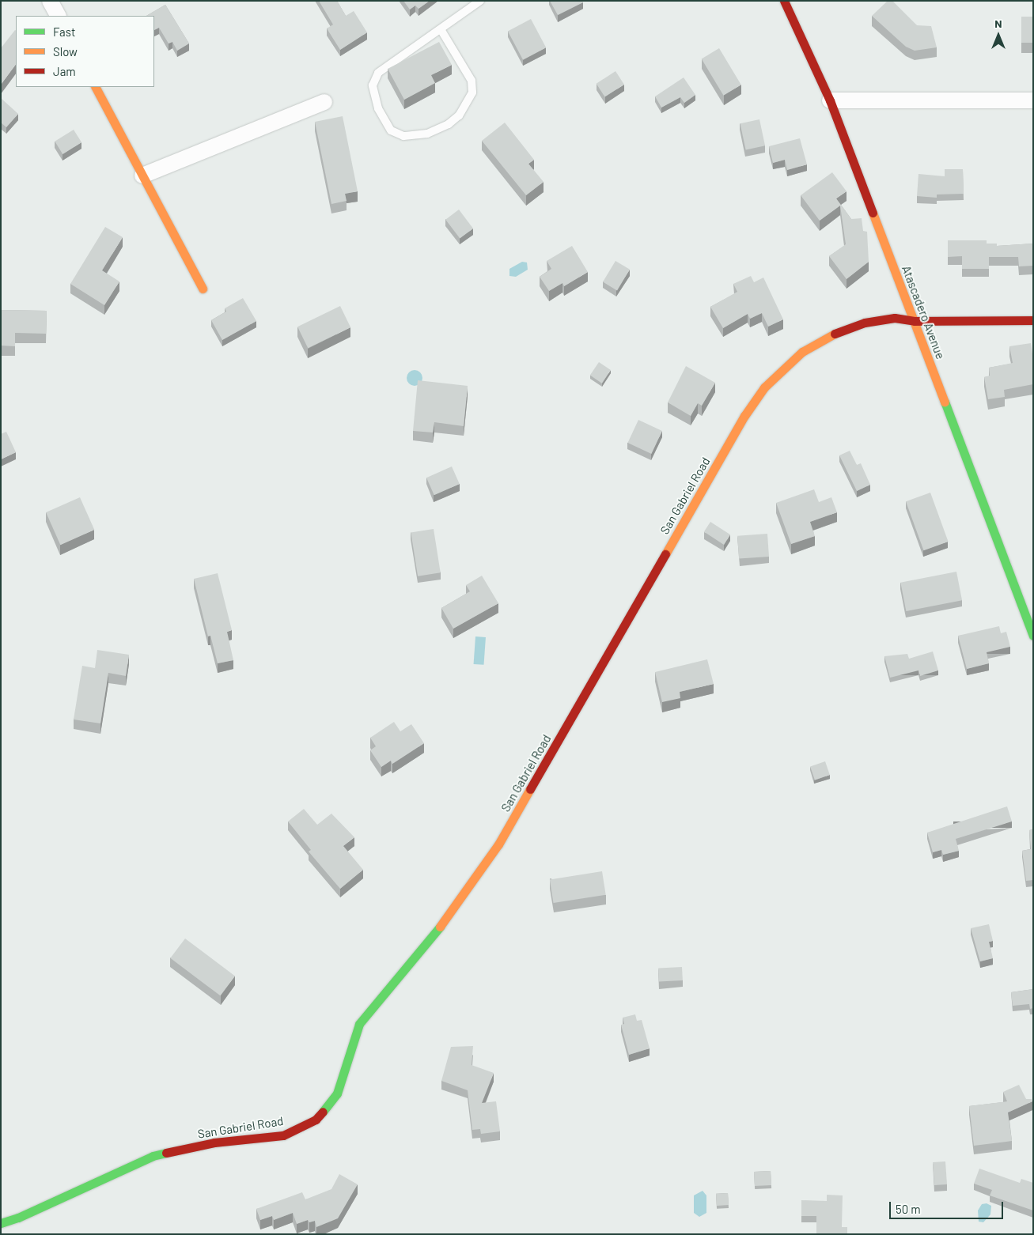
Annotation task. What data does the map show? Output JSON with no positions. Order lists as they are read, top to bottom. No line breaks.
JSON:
{"streets":{"street":["Atascadero Avenue","San Gabriel Road"]},"crossings":[["Atascadero Avenue","San Gabriel Road"]],"legend":["Fast","Slow","Jam"],"scale_bar":"50 m","north":"top"}
